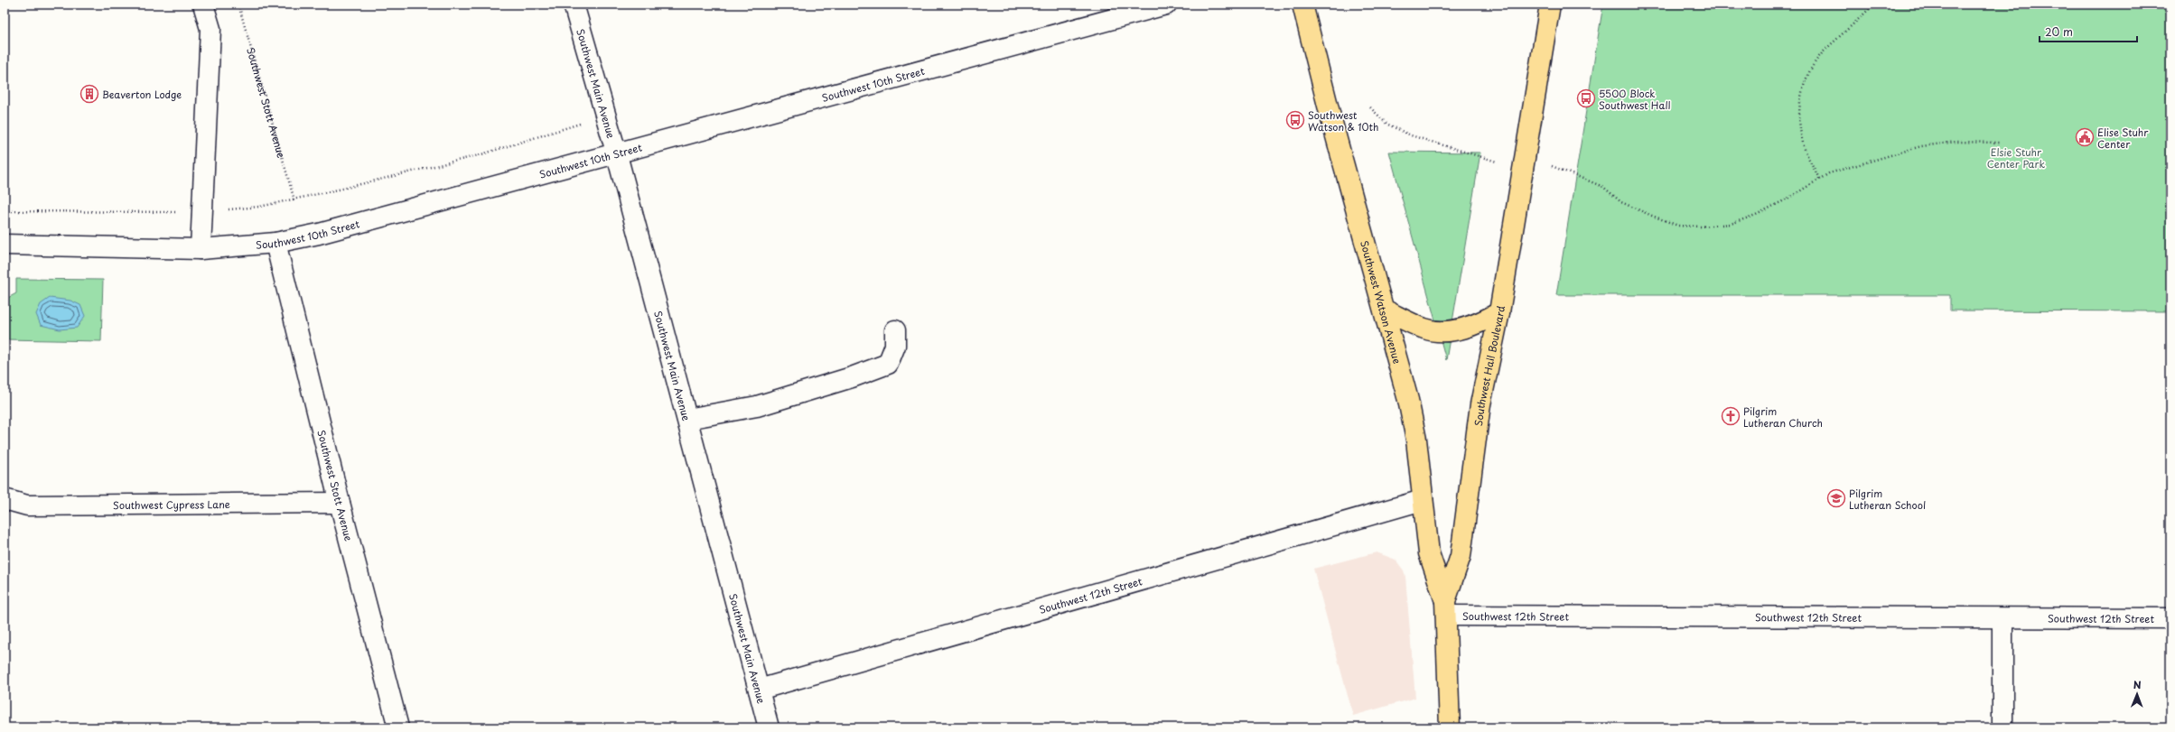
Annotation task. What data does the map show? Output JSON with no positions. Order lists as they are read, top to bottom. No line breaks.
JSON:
{"streets":{"main road":["Southwest Watson Avenue","Southwest Hall Boulevard"],"street":["Southwest Main Avenue","Southwest 10th Street","Southwest Stott Avenue","Southwest Cypress Lane","Southwest 12th Street"]},"crossings":[["Southwest Main Avenue","Southwest 10th Street"],["Southwest Main Avenue","Southwest 12th Street"],["Southwest 10th Street","Southwest Stott Avenue"],["Southwest Stott Avenue","Southwest Cypress Lane"],["Southwest Watson Avenue","Southwest Hall Boulevard"],["Southwest Watson Avenue","Southwest 12th Street"],["Southwest Hall Boulevard","Southwest 12th Street"]],"parks":["Elsie Stuhr Center Park"],"places":{"building":["Beaverton Lodge"],"bus stop":["5500 Block Southwest Hall","Southwest Watson & 10th"],"public building":["Elise Stuhr Center"],"church":["Pilgrim Lutheran Church"],"school or university":["Pilgrim Lutheran School"]},"scale_bar":"20 m","north":"top"}
